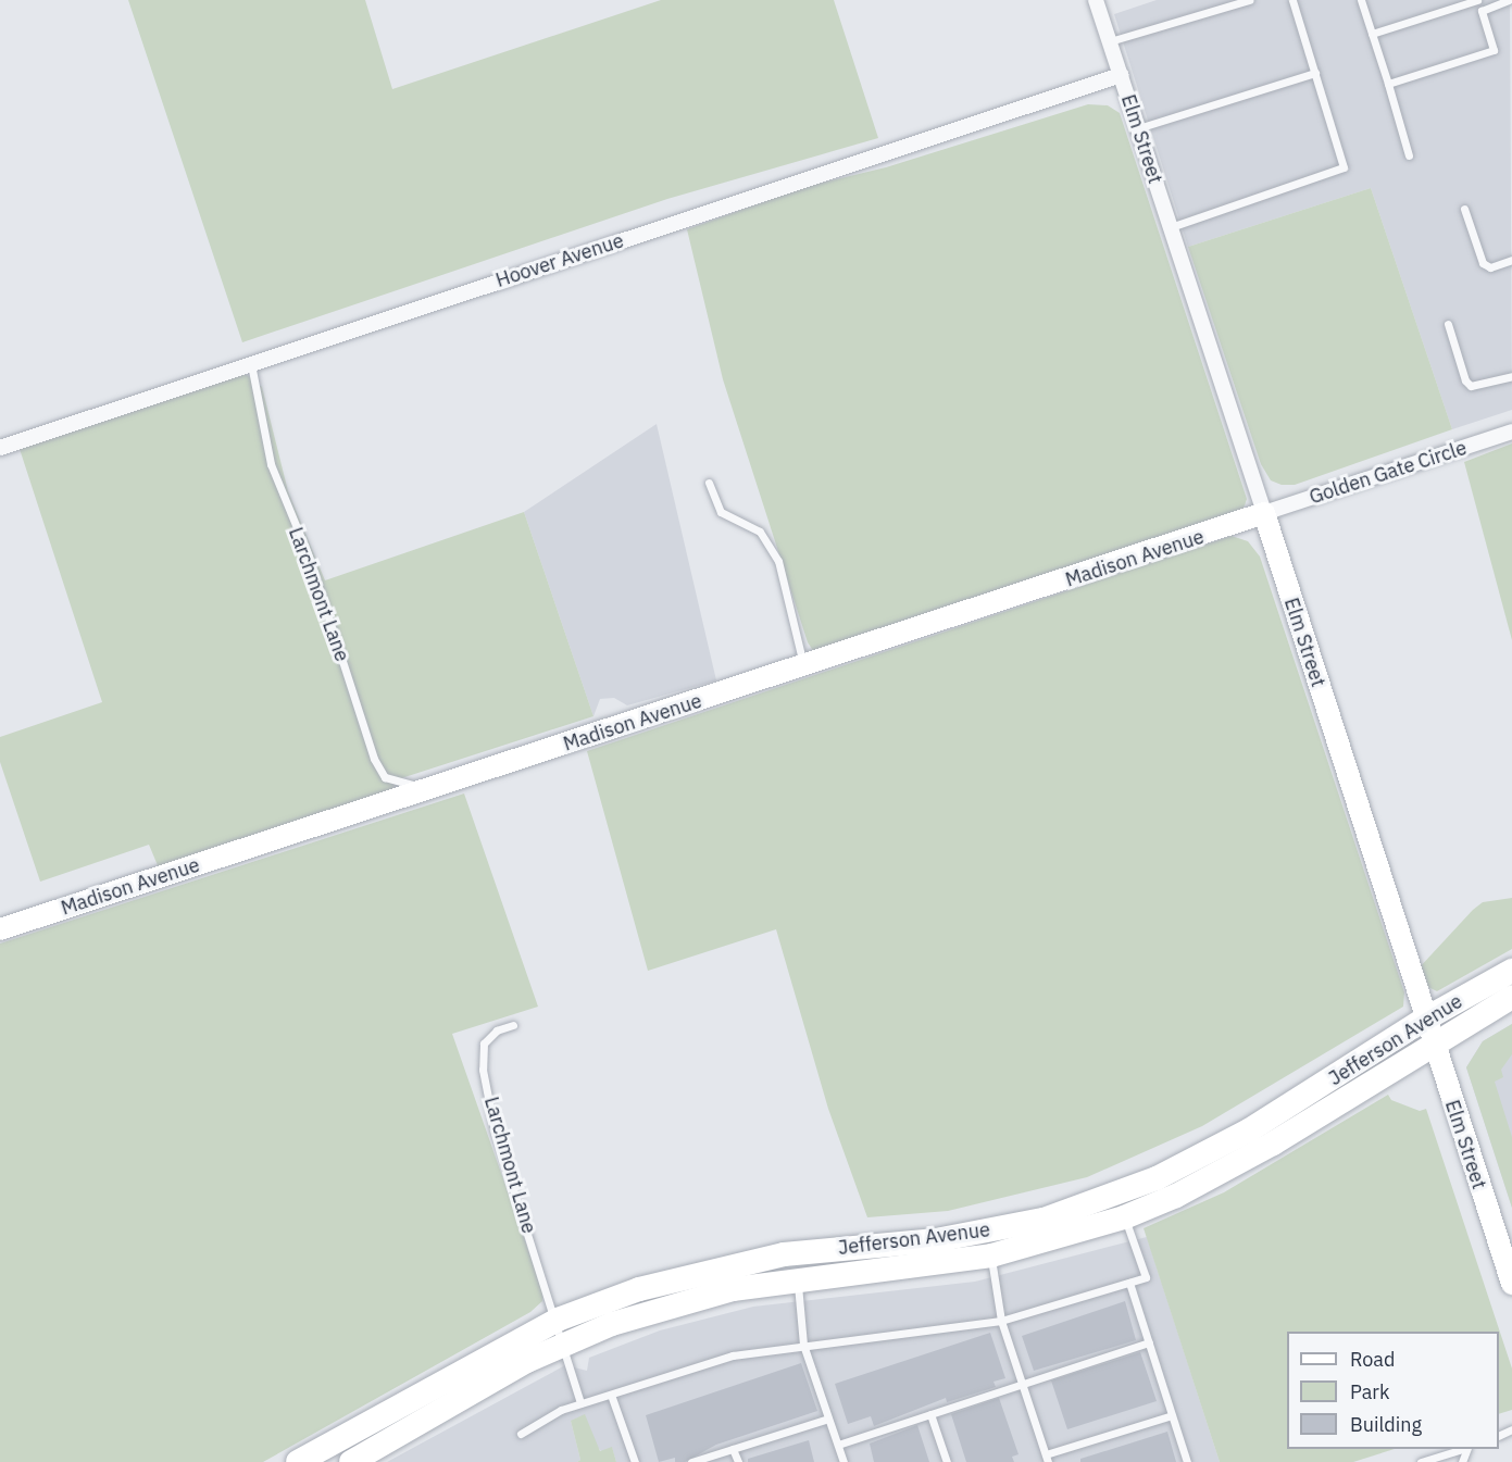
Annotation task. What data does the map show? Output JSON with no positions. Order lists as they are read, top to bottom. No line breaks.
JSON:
{"streets":{"main road":["Jefferson Avenue"],"street":["Elm Street","Hoover Avenue","Golden Gate Circle","Madison Avenue"],"lane":["Larchmont Lane"]},"crossings":[["Elm Street","Hoover Avenue"],["Elm Street","Golden Gate Circle"],["Elm Street","Madison Avenue"],["Elm Street","Jefferson Avenue"],["Hoover Avenue","Larchmont Lane"],["Golden Gate Circle","Madison Avenue"],["Madison Avenue","Larchmont Lane"],["Larchmont Lane","Jefferson Avenue"]],"legend":["Road","Park","Building"]}
